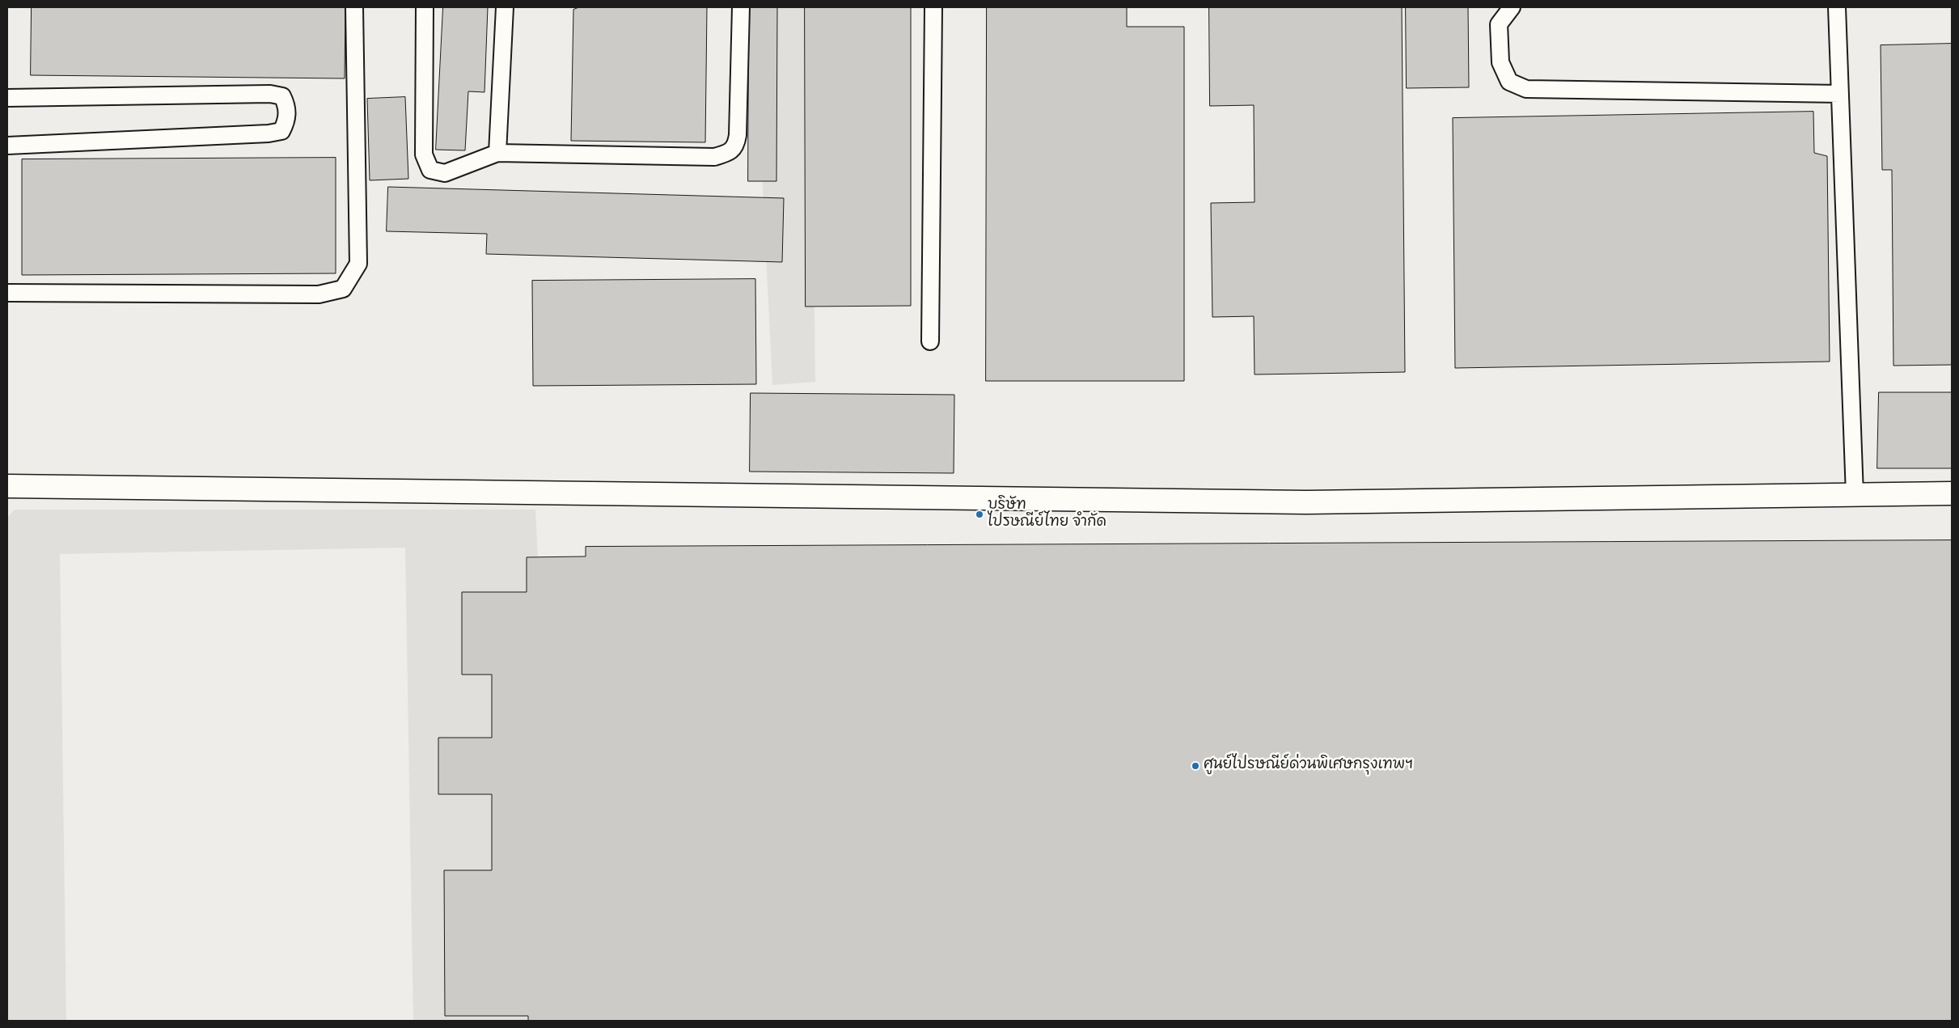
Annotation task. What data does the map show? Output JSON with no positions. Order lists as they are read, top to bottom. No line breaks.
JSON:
{"places":["บริษัท ไปรษณีย์ไทย จำกัด","ศูนย์ไปรษณีย์ด่วนพิเศษกรุงเทพฯ"]}
